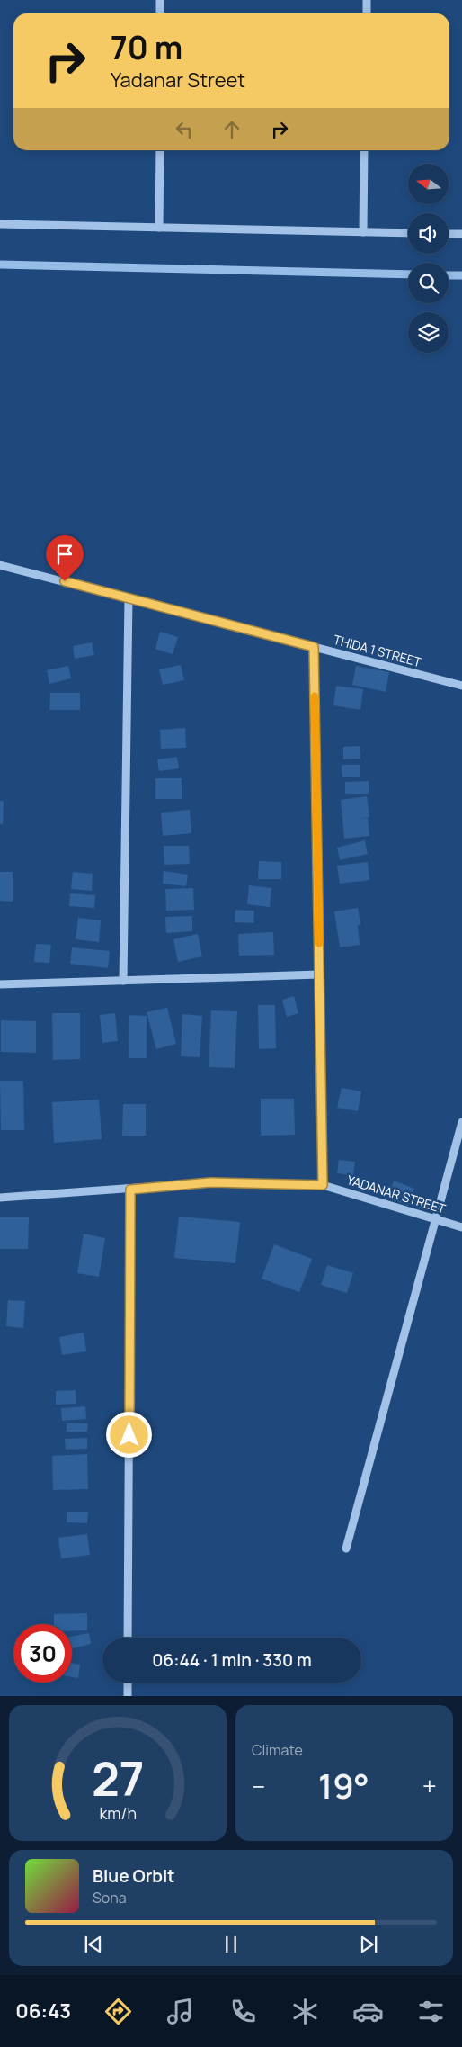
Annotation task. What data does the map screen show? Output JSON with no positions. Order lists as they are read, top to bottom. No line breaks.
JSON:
{"streets":{"street":["THIDA 1 STREET","YADANAR STREET"]},"north":"left","page":{"turn":["70 m","Yadanar Street"],"limit":"30","trip":"06:44 · 1 min · 330 m","tile":"Climate","heat":["−","19°","+"],"song":["Blue Orbit","Sona"],"tabs":"06:43","gauge":["27","km/h"]}}
